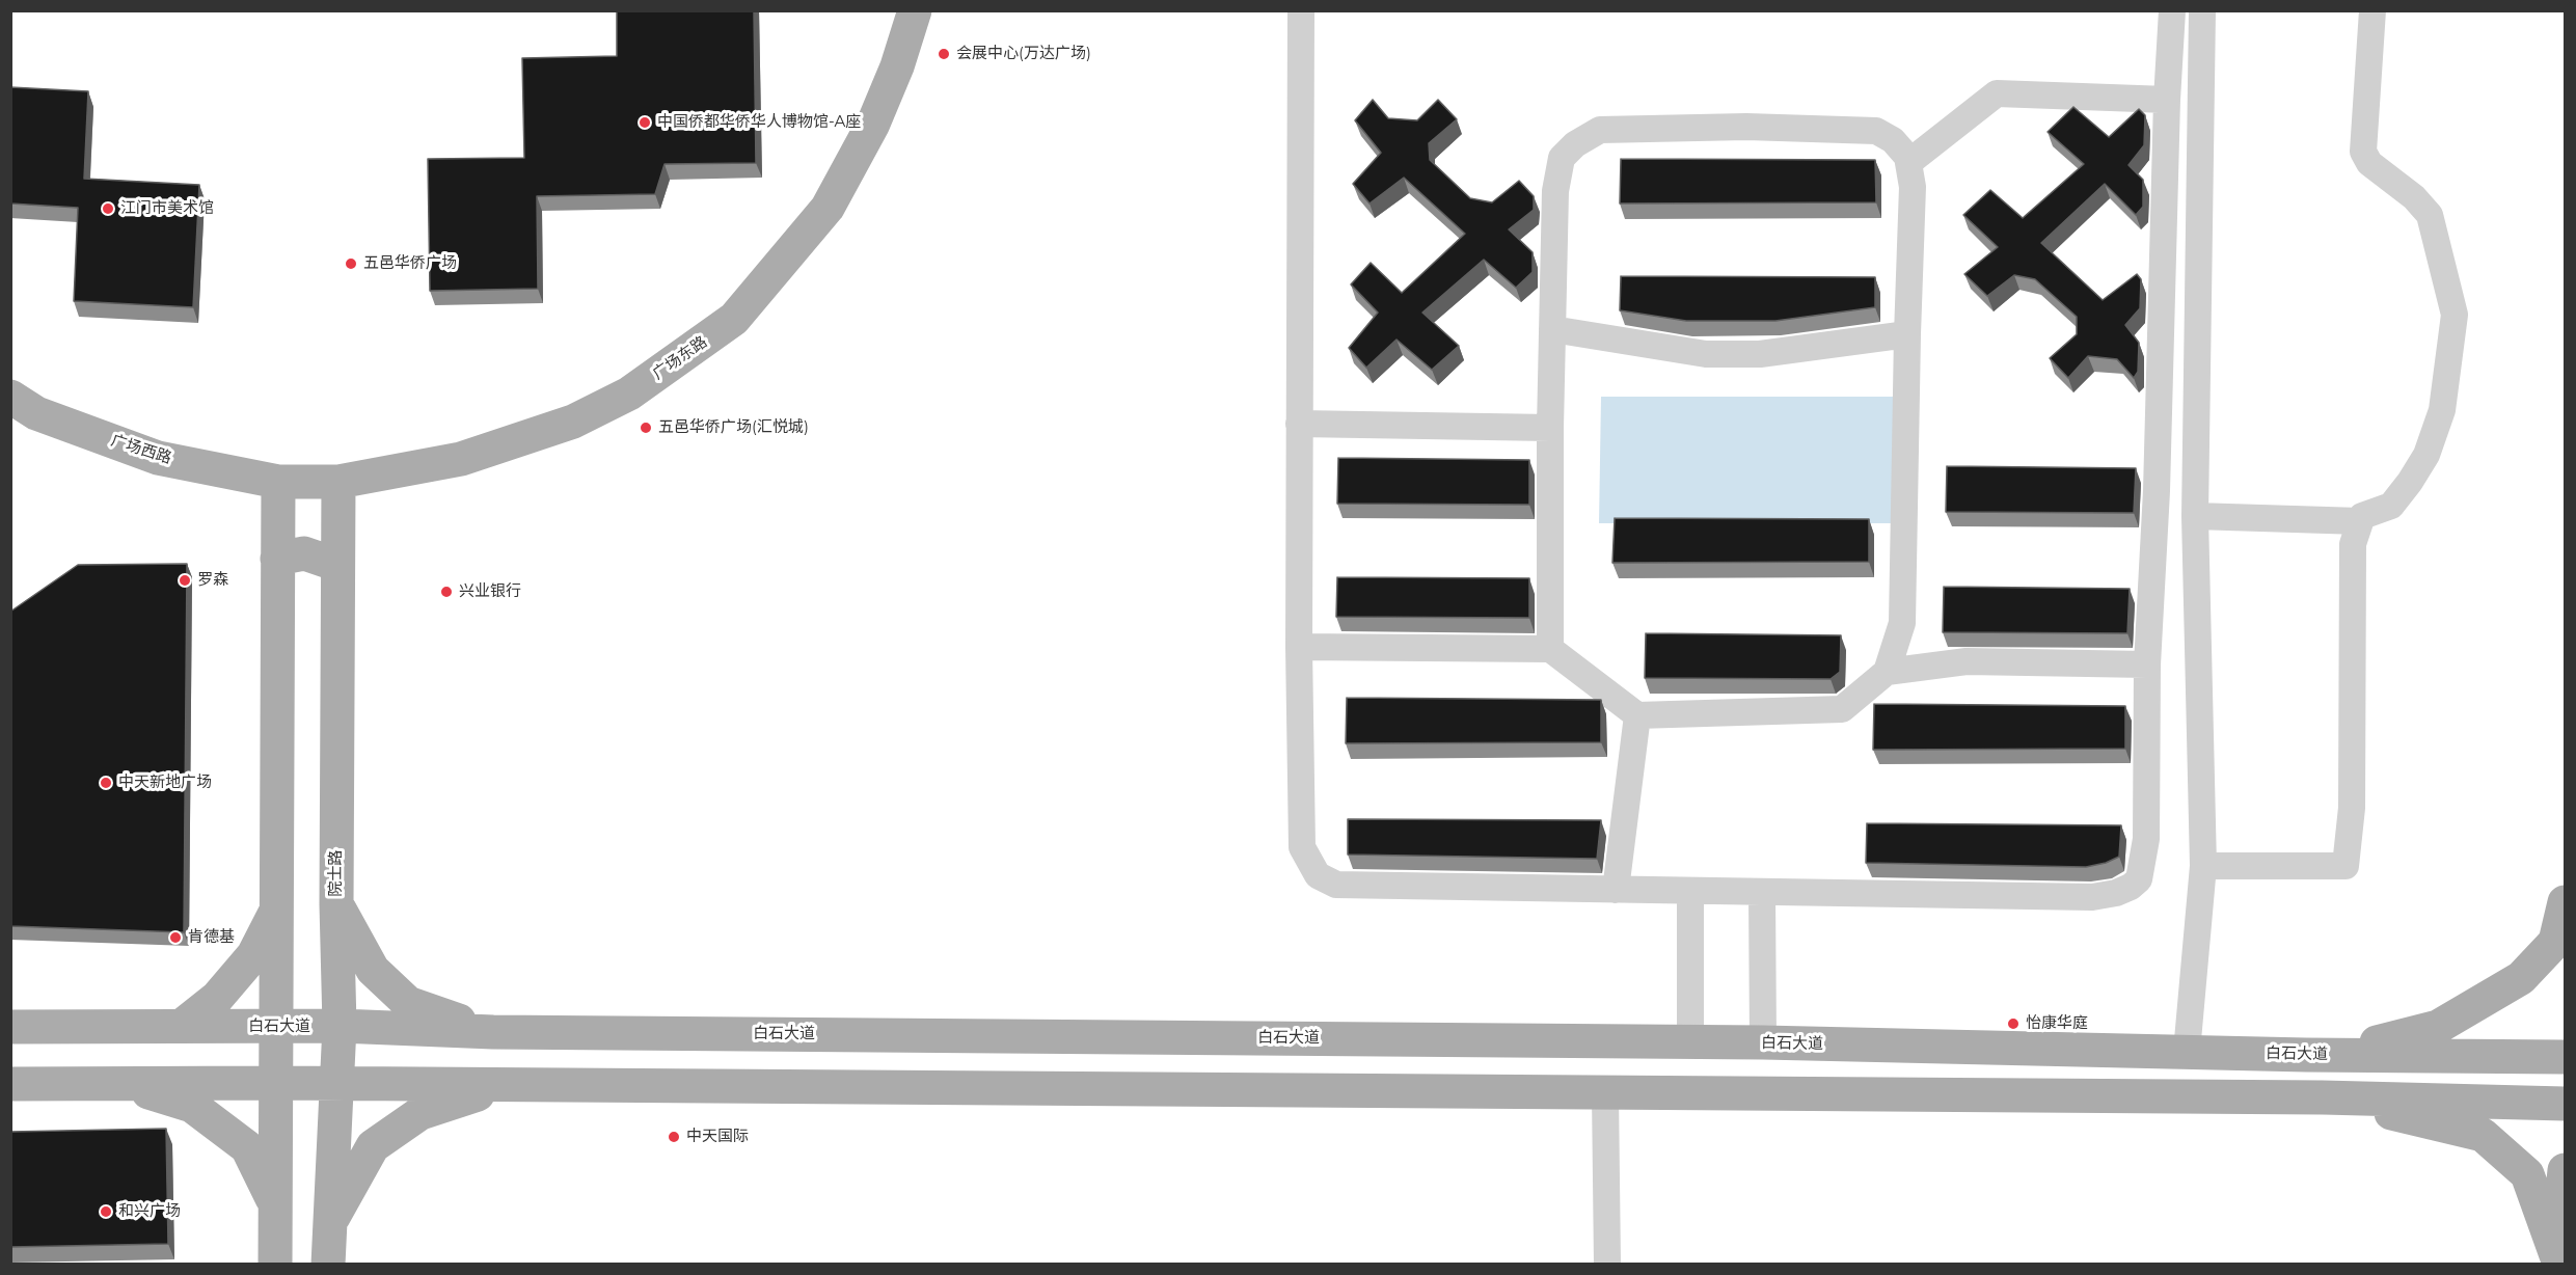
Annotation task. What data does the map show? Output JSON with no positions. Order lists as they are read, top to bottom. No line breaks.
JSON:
{"streets":{"main road":["广场东路","广场西路","院士路","白石大道"]},"crossings":[["广场东路","广场西路"],["广场东路","院士路"],["院士路","白石大道"]],"places":["会展中心(万达广场)","中国侨都华侨华人博物馆-A座","江门市美术馆","五邑华侨广场","五邑华侨广场(汇悦城)","罗森","兴业银行","中天新地广场","肯德基","怡康华庭","中天国际","和兴广场"]}
